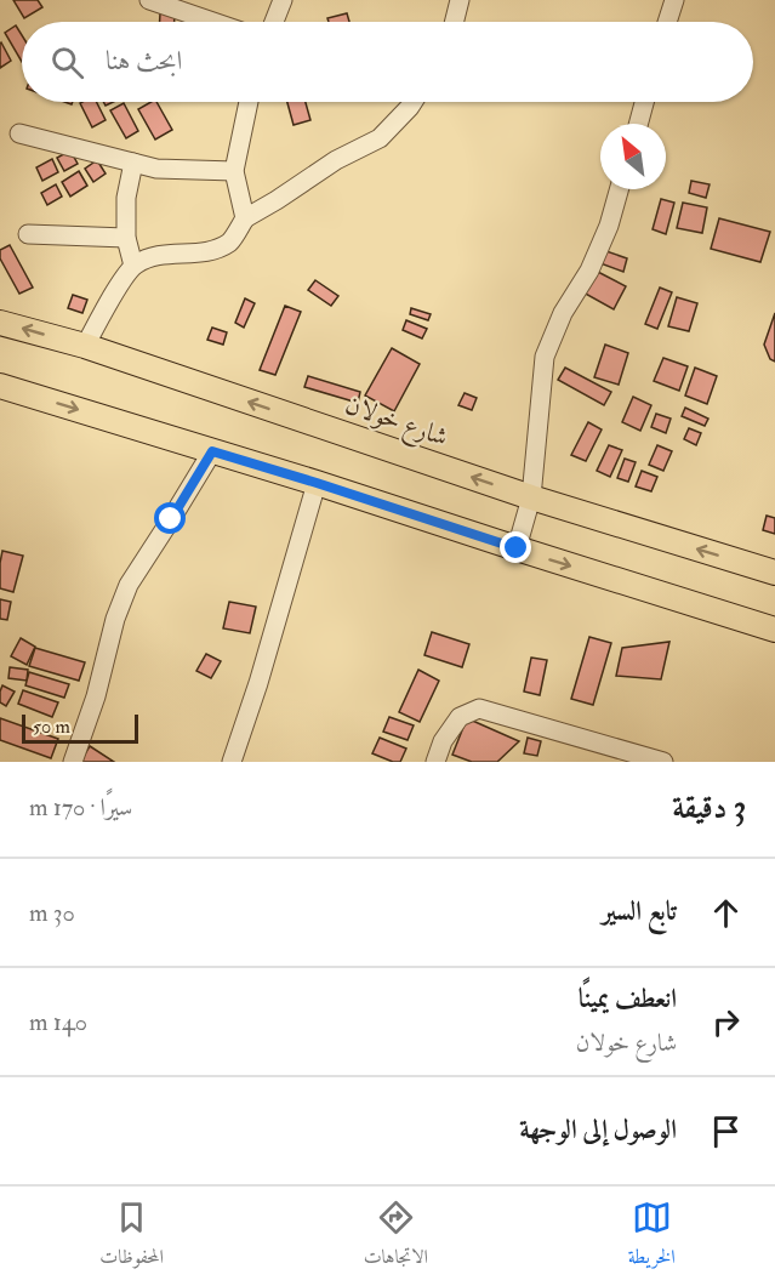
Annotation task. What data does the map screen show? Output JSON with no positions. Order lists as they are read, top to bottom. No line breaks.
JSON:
{"streets":{"main road":["شارع خولان"]},"scale_bar":"50 m","north":"top left","page":{"search":"ابحث هنا","scale":"50 m","heading":["3 دقيقة","سيرًا · 170 m"],"list":[["تابع السير","30 m"],["انعطف يمينًا","شارع خولان","140 m"],"الوصول إلى الوجهة"],"nav":["الخريطة","الاتجاهات","المحفوظات"]}}
